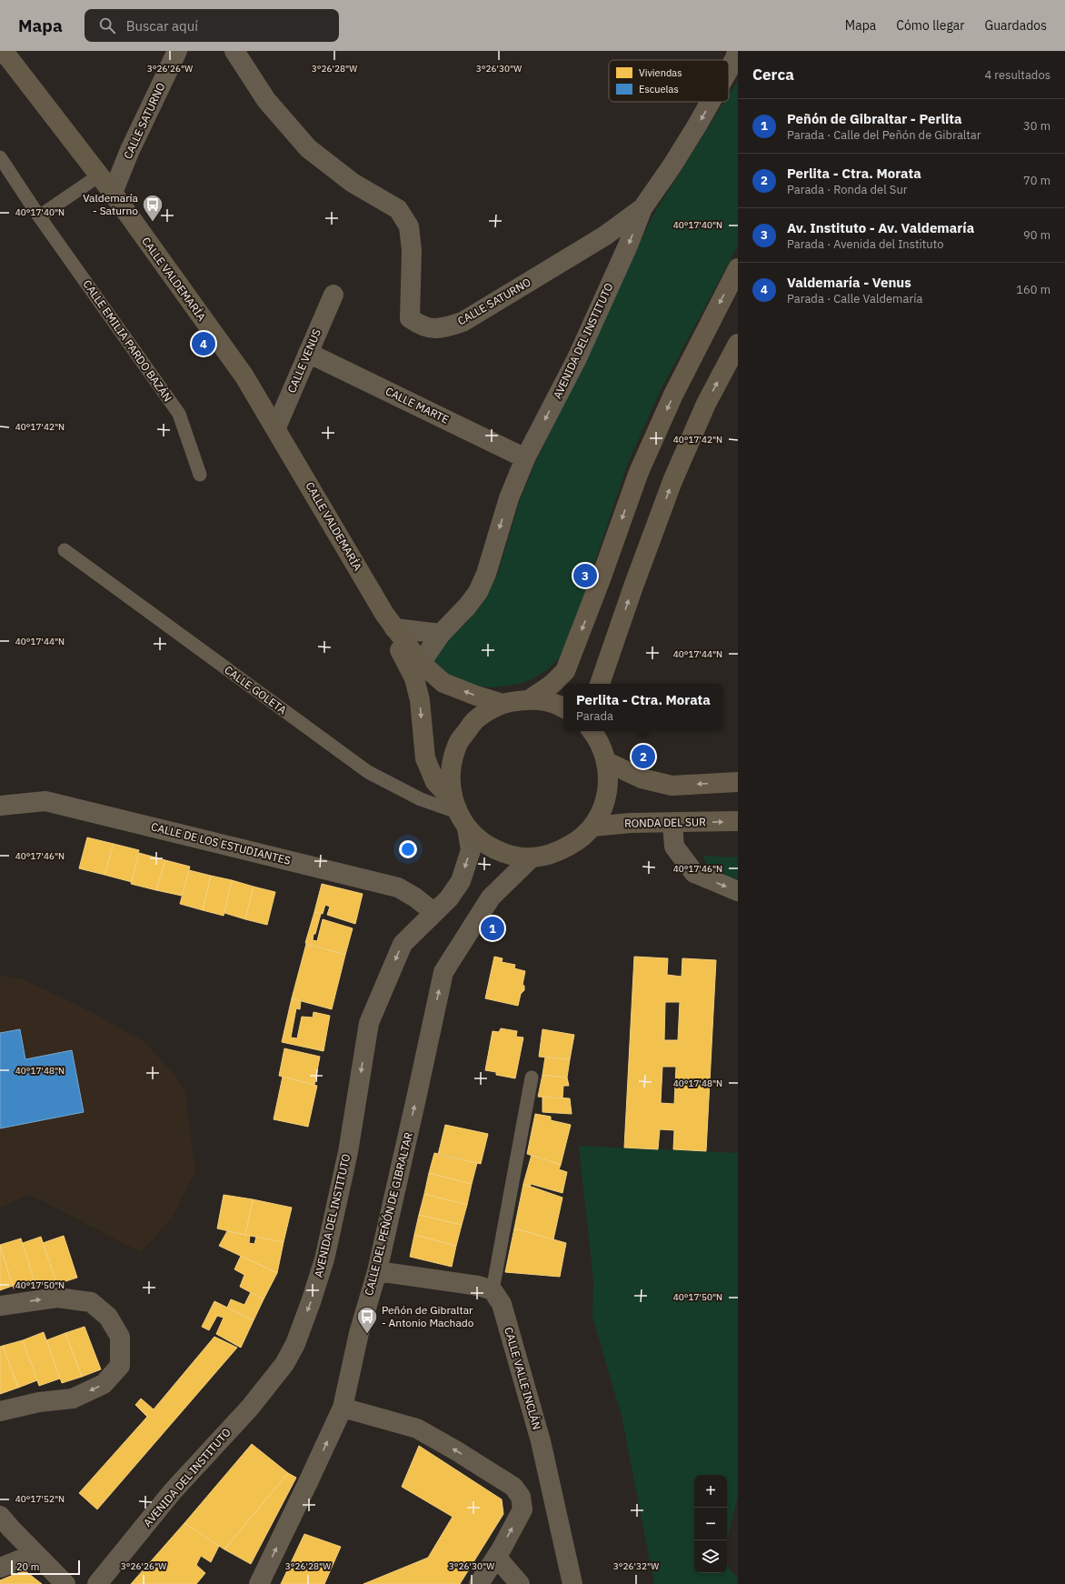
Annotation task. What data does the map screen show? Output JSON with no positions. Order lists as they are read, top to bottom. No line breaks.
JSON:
{"streets":{"main road":["CALLE VALDEMARÍA","RONDA DEL SUR"],"street":["CALLE SATURNO","AVENIDA DEL INSTITUTO","CALLE VENUS","CALLE MARTE","CALLE DE LOS ESTUDIANTES","CALLE DEL PEÑÓN DE GIBRALTAR","CALLE VALLE INCLÁN"],"lane":["CALLE EMILIA PARDO BAZÁN","CALLE GOLETA"]},"crossings":[["CALLE SATURNO","CALLE VALDEMARÍA"],["CALLE SATURNO","AVENIDA DEL INSTITUTO"],["CALLE VALDEMARÍA","AVENIDA DEL INSTITUTO"],["CALLE VALDEMARÍA","CALLE VENUS"],["CALLE VALDEMARÍA","CALLE GOLETA"],["CALLE VALDEMARÍA","RONDA DEL SUR"],["CALLE VALDEMARÍA","CALLE DEL PEÑÓN DE GIBRALTAR"],["AVENIDA DEL INSTITUTO","CALLE MARTE"],["AVENIDA DEL INSTITUTO","CALLE GOLETA"],["AVENIDA DEL INSTITUTO","CALLE DE LOS ESTUDIANTES"],["CALLE VENUS","CALLE MARTE"]],"one_way":["AVENIDA DEL INSTITUTO","CALLE DEL PEÑÓN DE GIBRALTAR"],"places":{"bus stop":["Valdemaría - Saturno","Peñón de Gibraltar - Antonio Machado"]},"legend":["Viviendas","Escuelas"],"scale_bar":"20 m","page":{"header":"Mapa","search":"Buscar aquí","nav":["Mapa","Cómo llegar","Guardados"],"heading":["Cerca","4 resultados"],"list":[{"mark":"1","name":"Peñón de Gibraltar - Perlita","note":"Parada · Calle del Peñón de Gibraltar","value":"30 m"},{"mark":"2","name":"Perlita - Ctra. Morata","note":"Parada · Ronda del Sur","value":"70 m"},{"mark":"3","name":"Av. Instituto - Av. Valdemaría","note":"Parada · Avenida del Instituto","value":"90 m"},{"mark":"4","name":"Valdemaría - Venus","note":"Parada · Calle Valdemaría","value":"160 m"}],"pins":["4","3","2","1"],"popup":["Perlita - Ctra. Morata","Parada"],"map_buttons":["+","−"],"scale":"20 m"},"coordinates":["3°26'26\"W","3°26'28\"W","3°26'30\"W","40°17'40\"N","40°17'42\"N","40°17'44\"N","40°17'46\"N","40°17'48\"N","40°17'50\"N","40°17'52\"N","3°26'32\"W"]}
